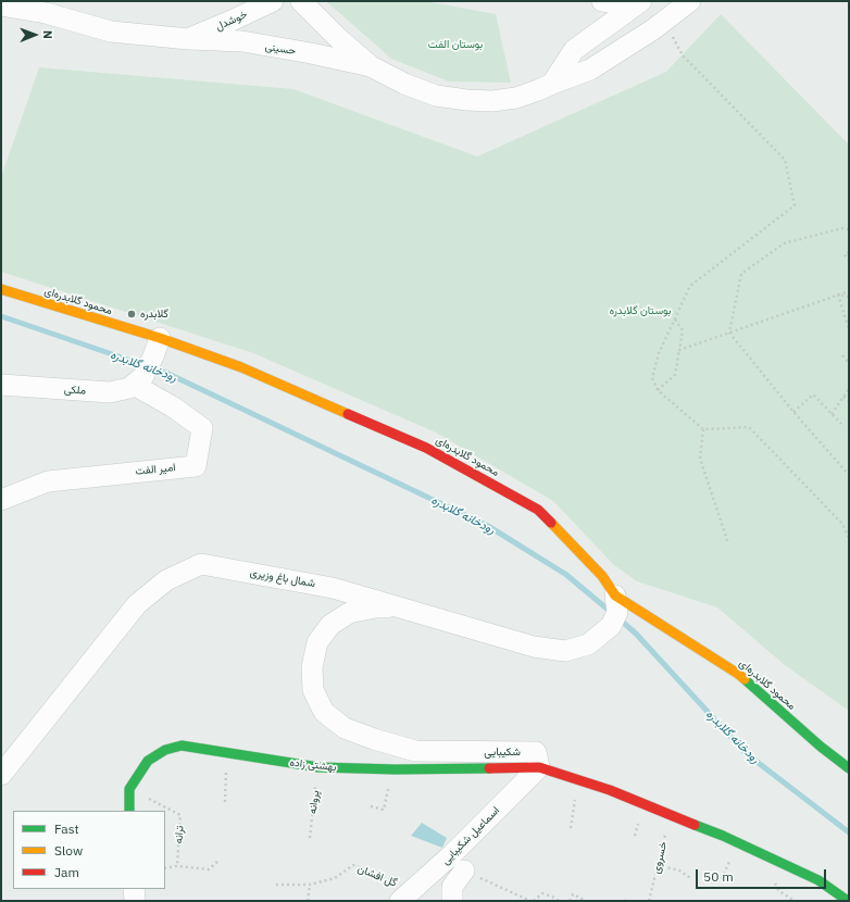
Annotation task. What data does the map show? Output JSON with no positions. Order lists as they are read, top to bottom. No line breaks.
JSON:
{"streets":{"street":["خوشدل","حسینی","محمود گلابدره‌ای","ملکی","امیر الفت","شمال باغ وزیری","شکیبایی","بهشتی زاده","اسماعیل شکیبایی"],"path":["پروانه","ترانه","خسروی","گل افشان"]},"crossings":[["خوشدل","حسینی"],["محمود گلابدره‌ای","شمال باغ وزیری"],["ملکی","امیر الفت"],["شمال باغ وزیری","شکیبایی"],["شکیبایی","بهشتی زاده"],["شکیبایی","اسماعیل شکیبایی"],["بهشتی زاده","پروانه"],["بهشتی زاده","ترانه"],["بهشتی زاده","اسماعیل شکیبایی"],["اسماعیل شکیبایی","گل افشان"]],"water":["رودخانه گلابدره"],"parks":["بوستان الفت","بوستان گلابدره"],"places":["گلابدره"],"legend":["Fast","Slow","Jam"],"scale_bar":"50 m","north":"right"}
